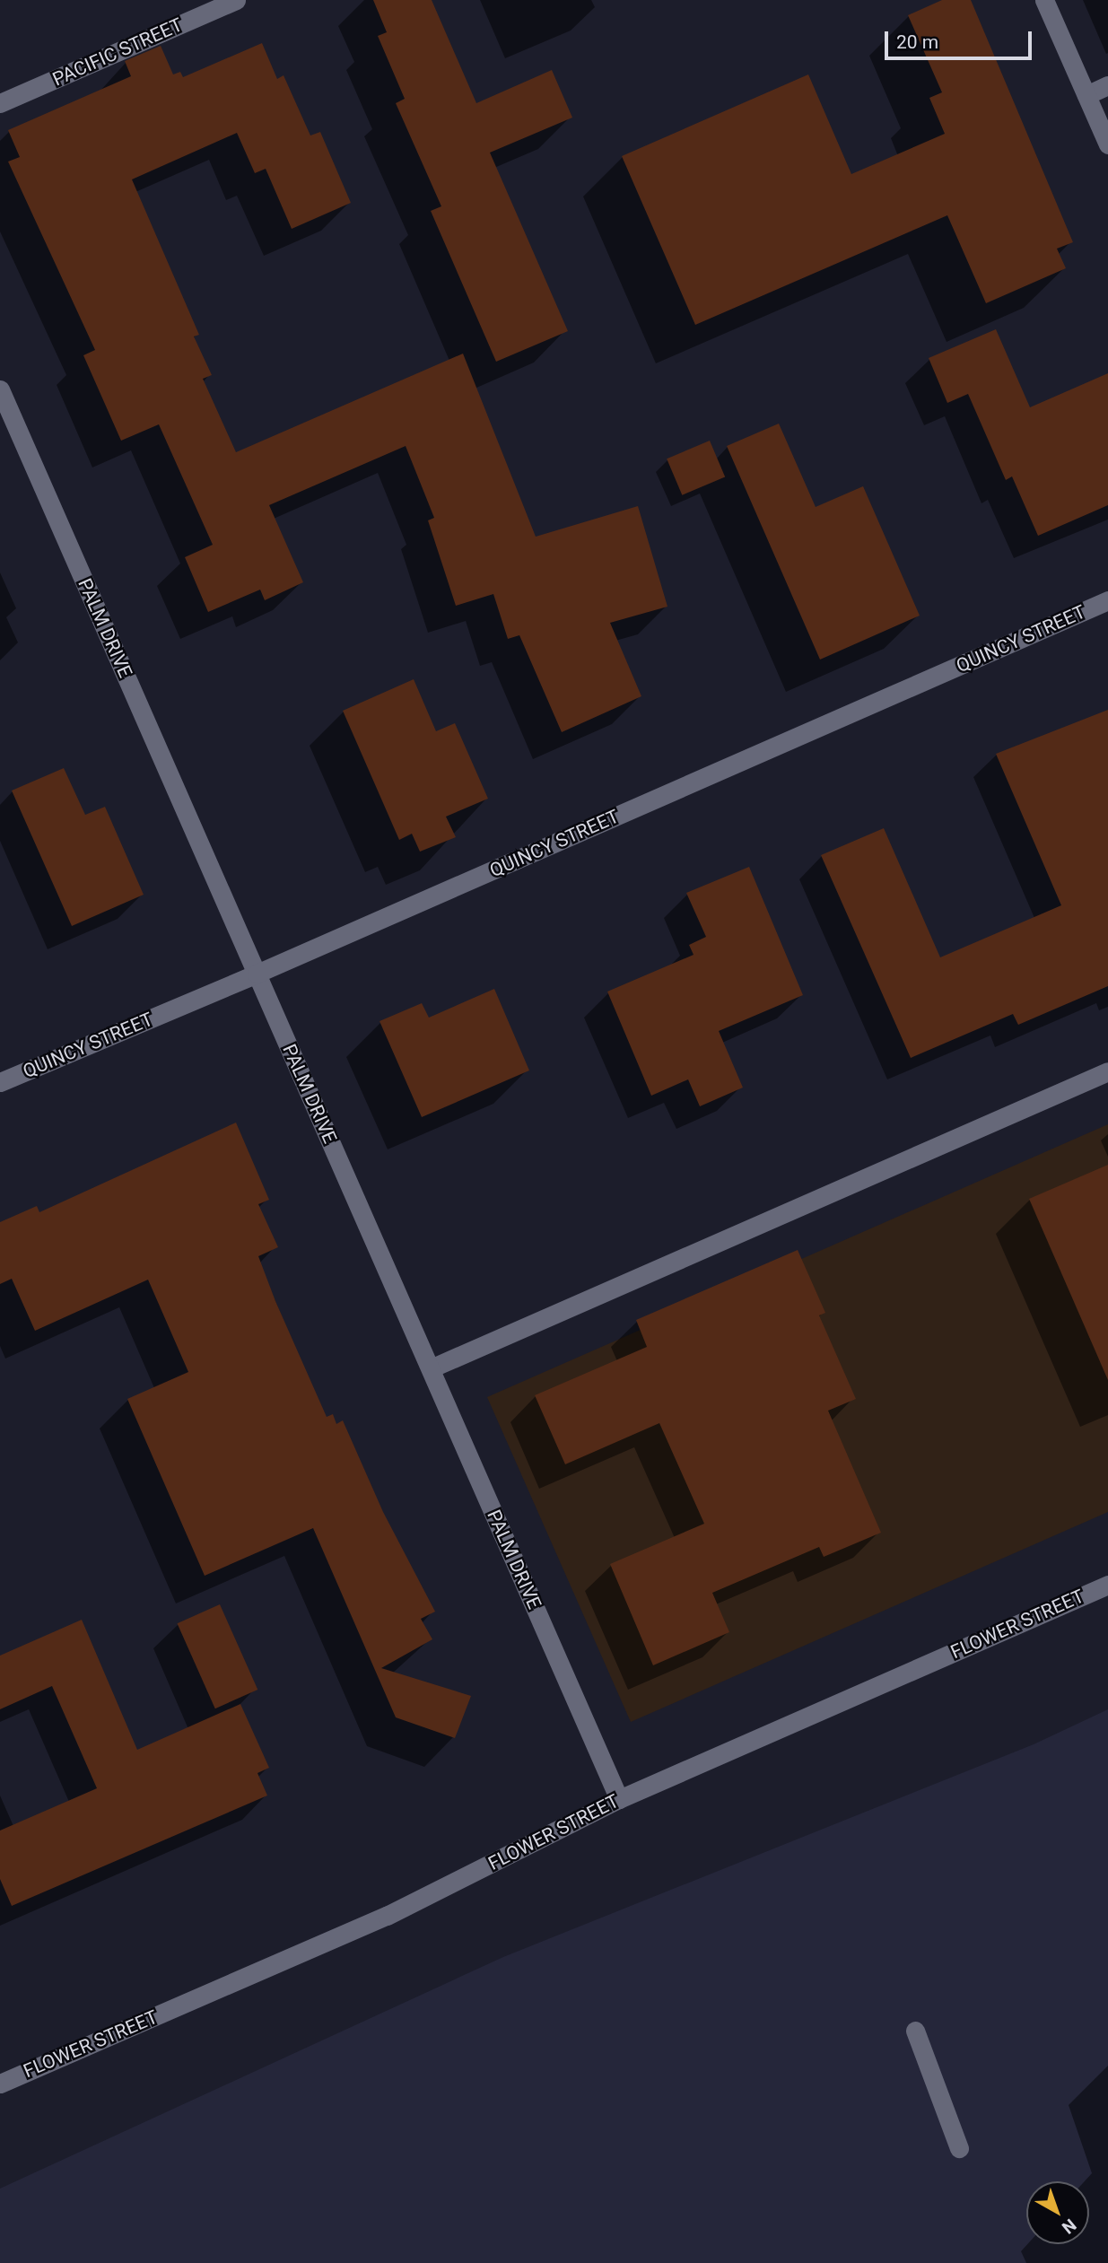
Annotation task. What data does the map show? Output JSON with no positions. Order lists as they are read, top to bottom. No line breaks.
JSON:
{"streets":{"street":["PACIFIC STREET","PALM DRIVE","QUINCY STREET","FLOWER STREET"]},"crossings":[["PALM DRIVE","QUINCY STREET"],["PALM DRIVE","FLOWER STREET"]],"scale_bar":"20 m","north":"bottom right"}
